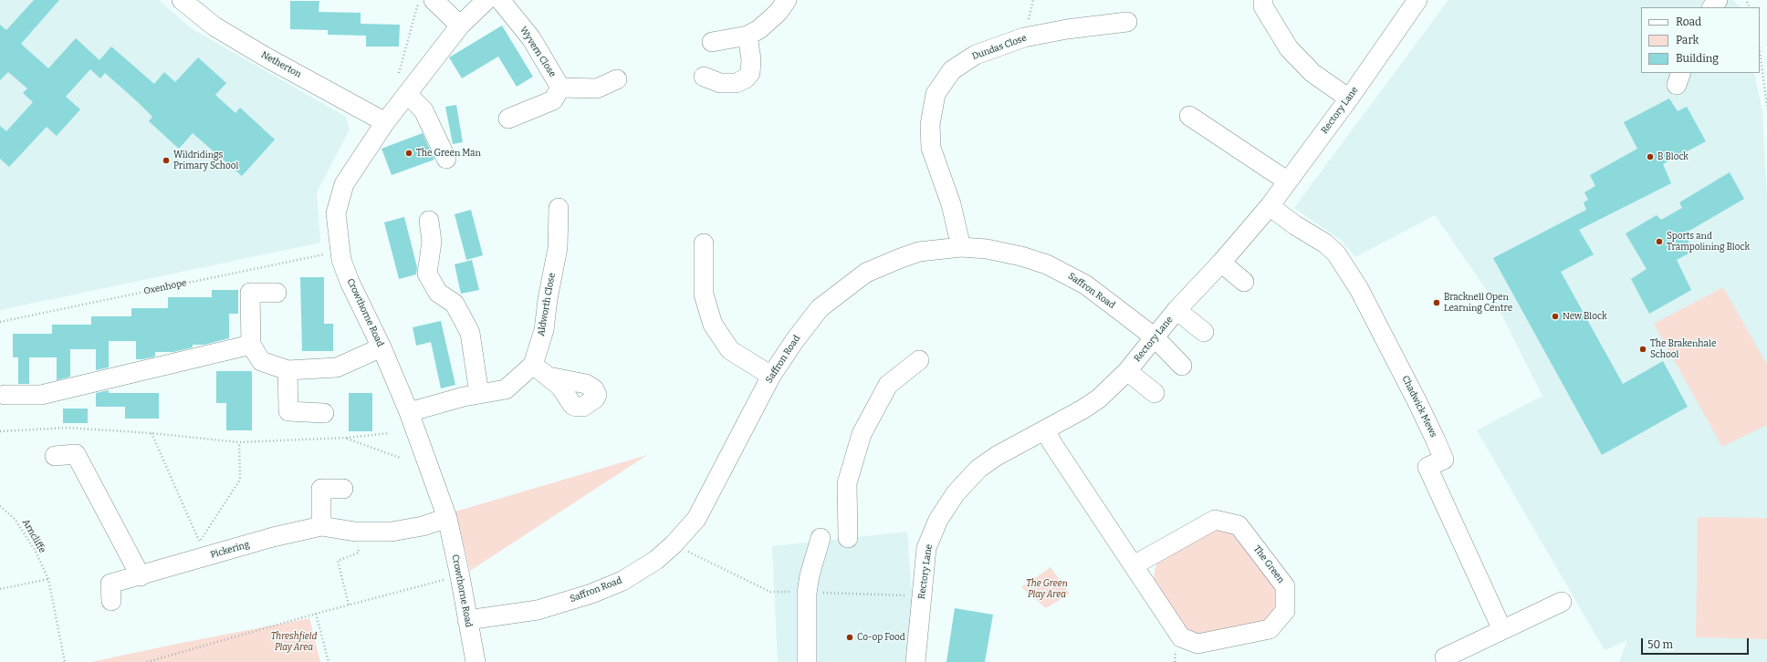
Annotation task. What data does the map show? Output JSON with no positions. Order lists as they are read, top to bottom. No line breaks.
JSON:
{"streets":{"street":["Dundas Close","Wyvern Close","Netherton","Rectory Lane","Saffron Road","Aldworth Close","Crowthorne Road","Chadwick Mews","Pickering","The Green"],"path":["Oxenhope","Arncliffe"]},"crossings":[["Dundas Close","Saffron Road"],["Netherton","Crowthorne Road"],["Rectory Lane","Saffron Road"],["Rectory Lane","Chadwick Mews"],["Rectory Lane","The Green"],["Saffron Road","Crowthorne Road"],["Crowthorne Road","Pickering"]],"parks":["The Green Play Area","Threshfield Play Area"],"places":["The Green Man","B Block","Wildridings Primary School","Sports and Trampolining Block","Bracknell Open Learning Centre","New Block","The Brakenhale School","Co-op Food"],"legend":["Road","Park","Building"],"scale_bar":"50 m"}
